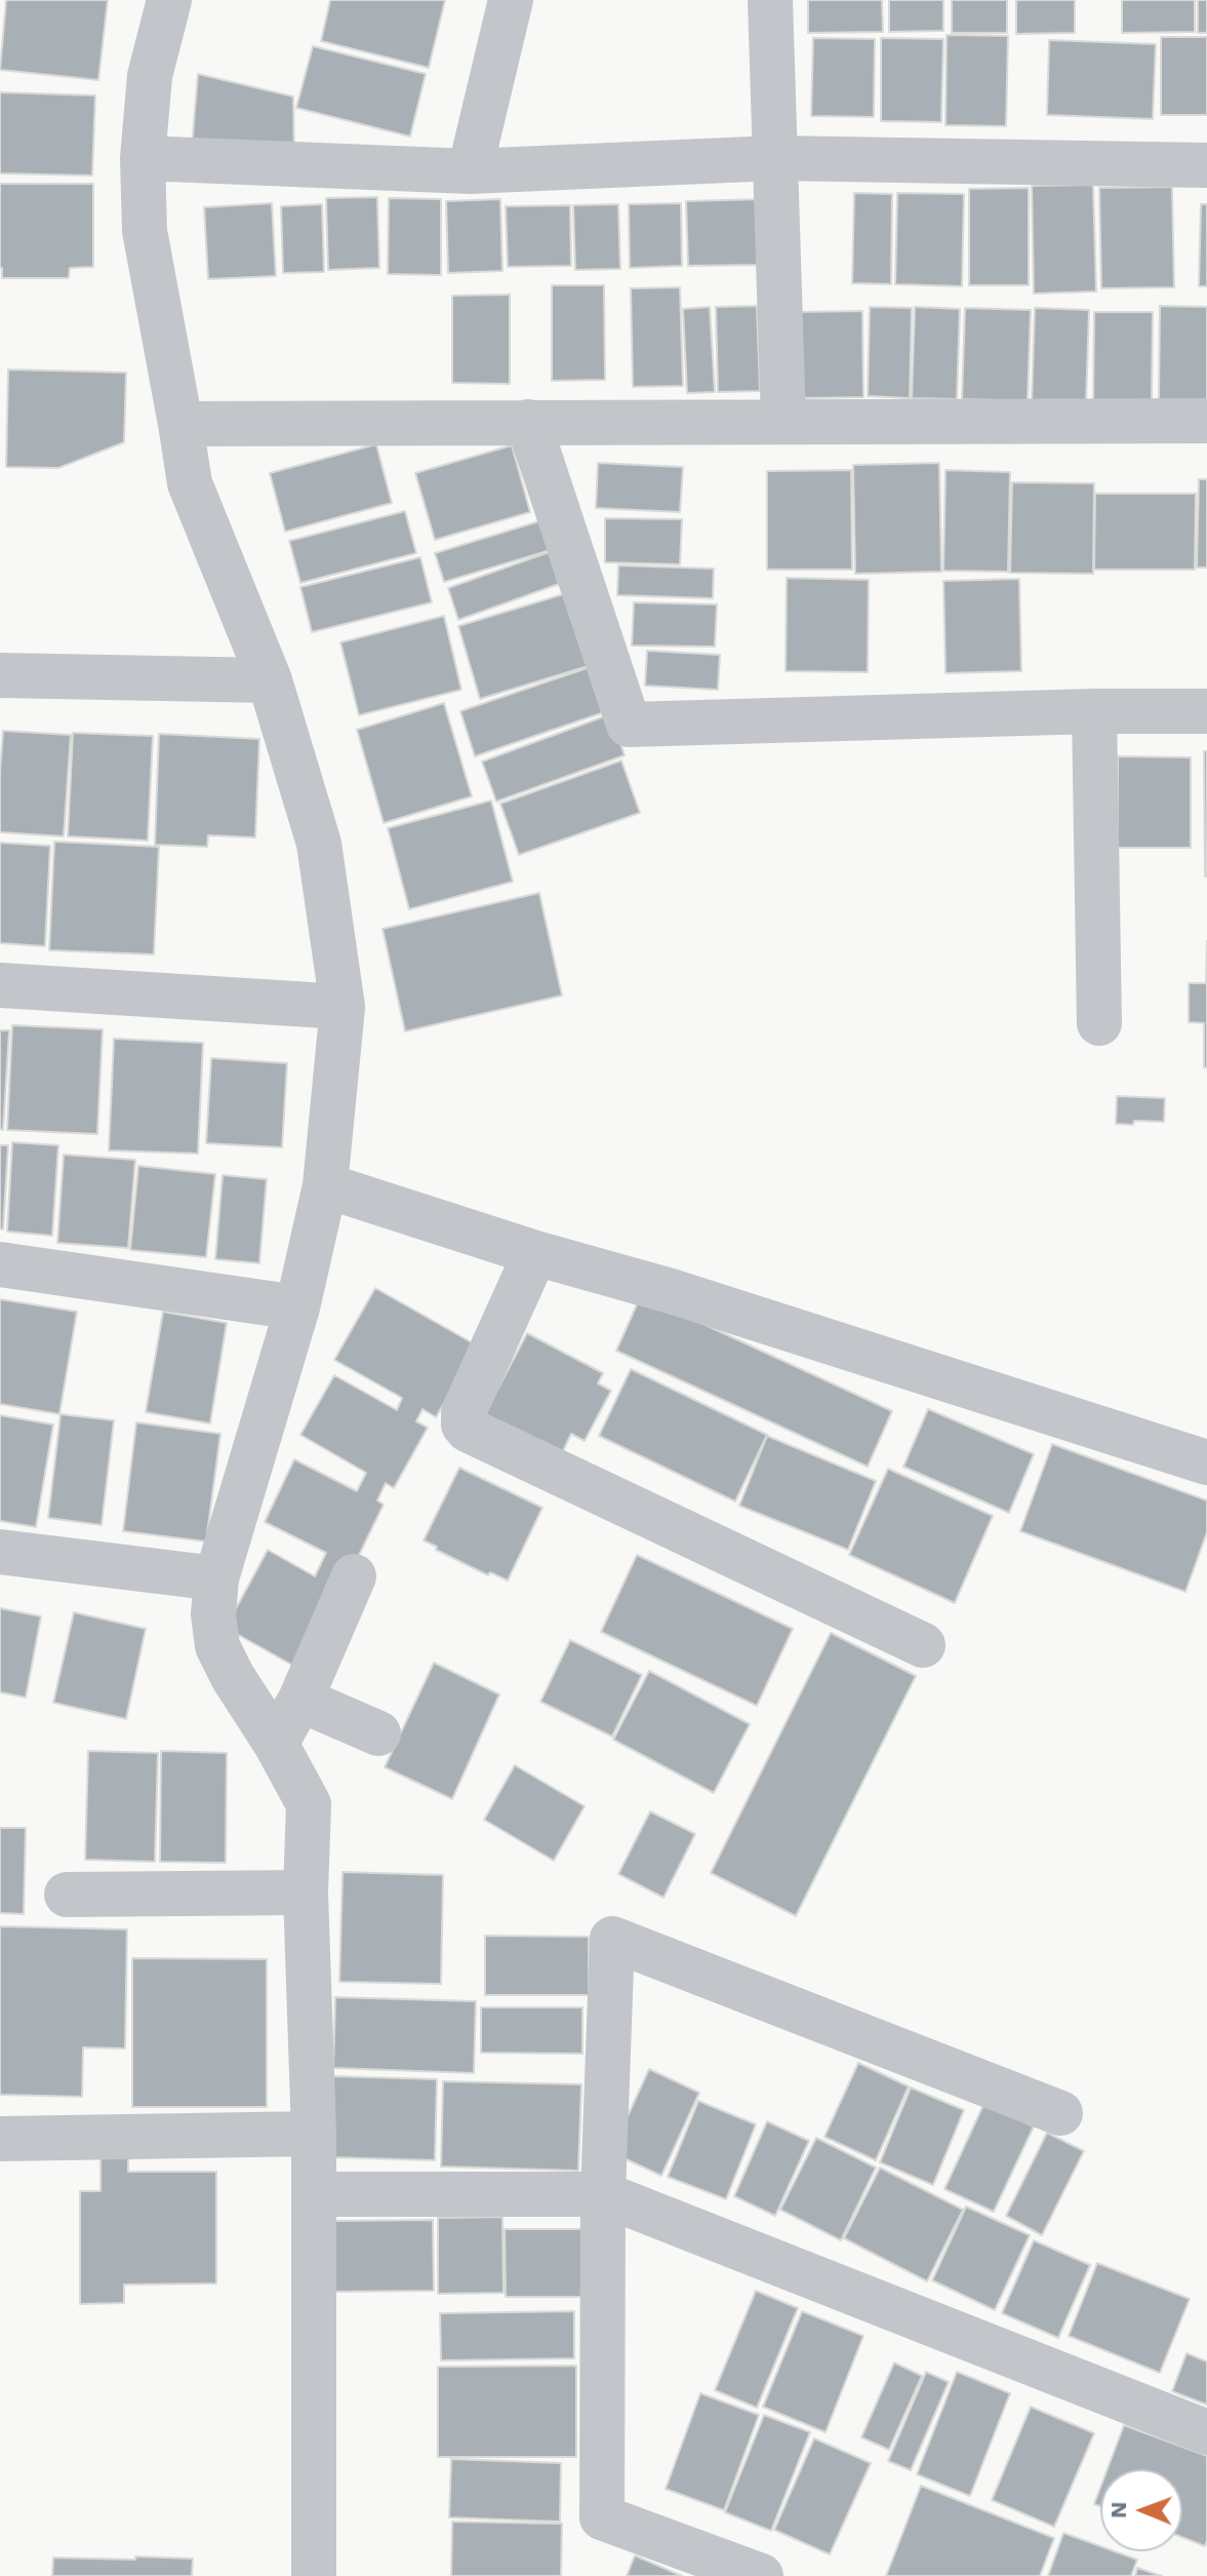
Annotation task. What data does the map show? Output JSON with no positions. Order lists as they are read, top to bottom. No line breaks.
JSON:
{"north":"left"}
